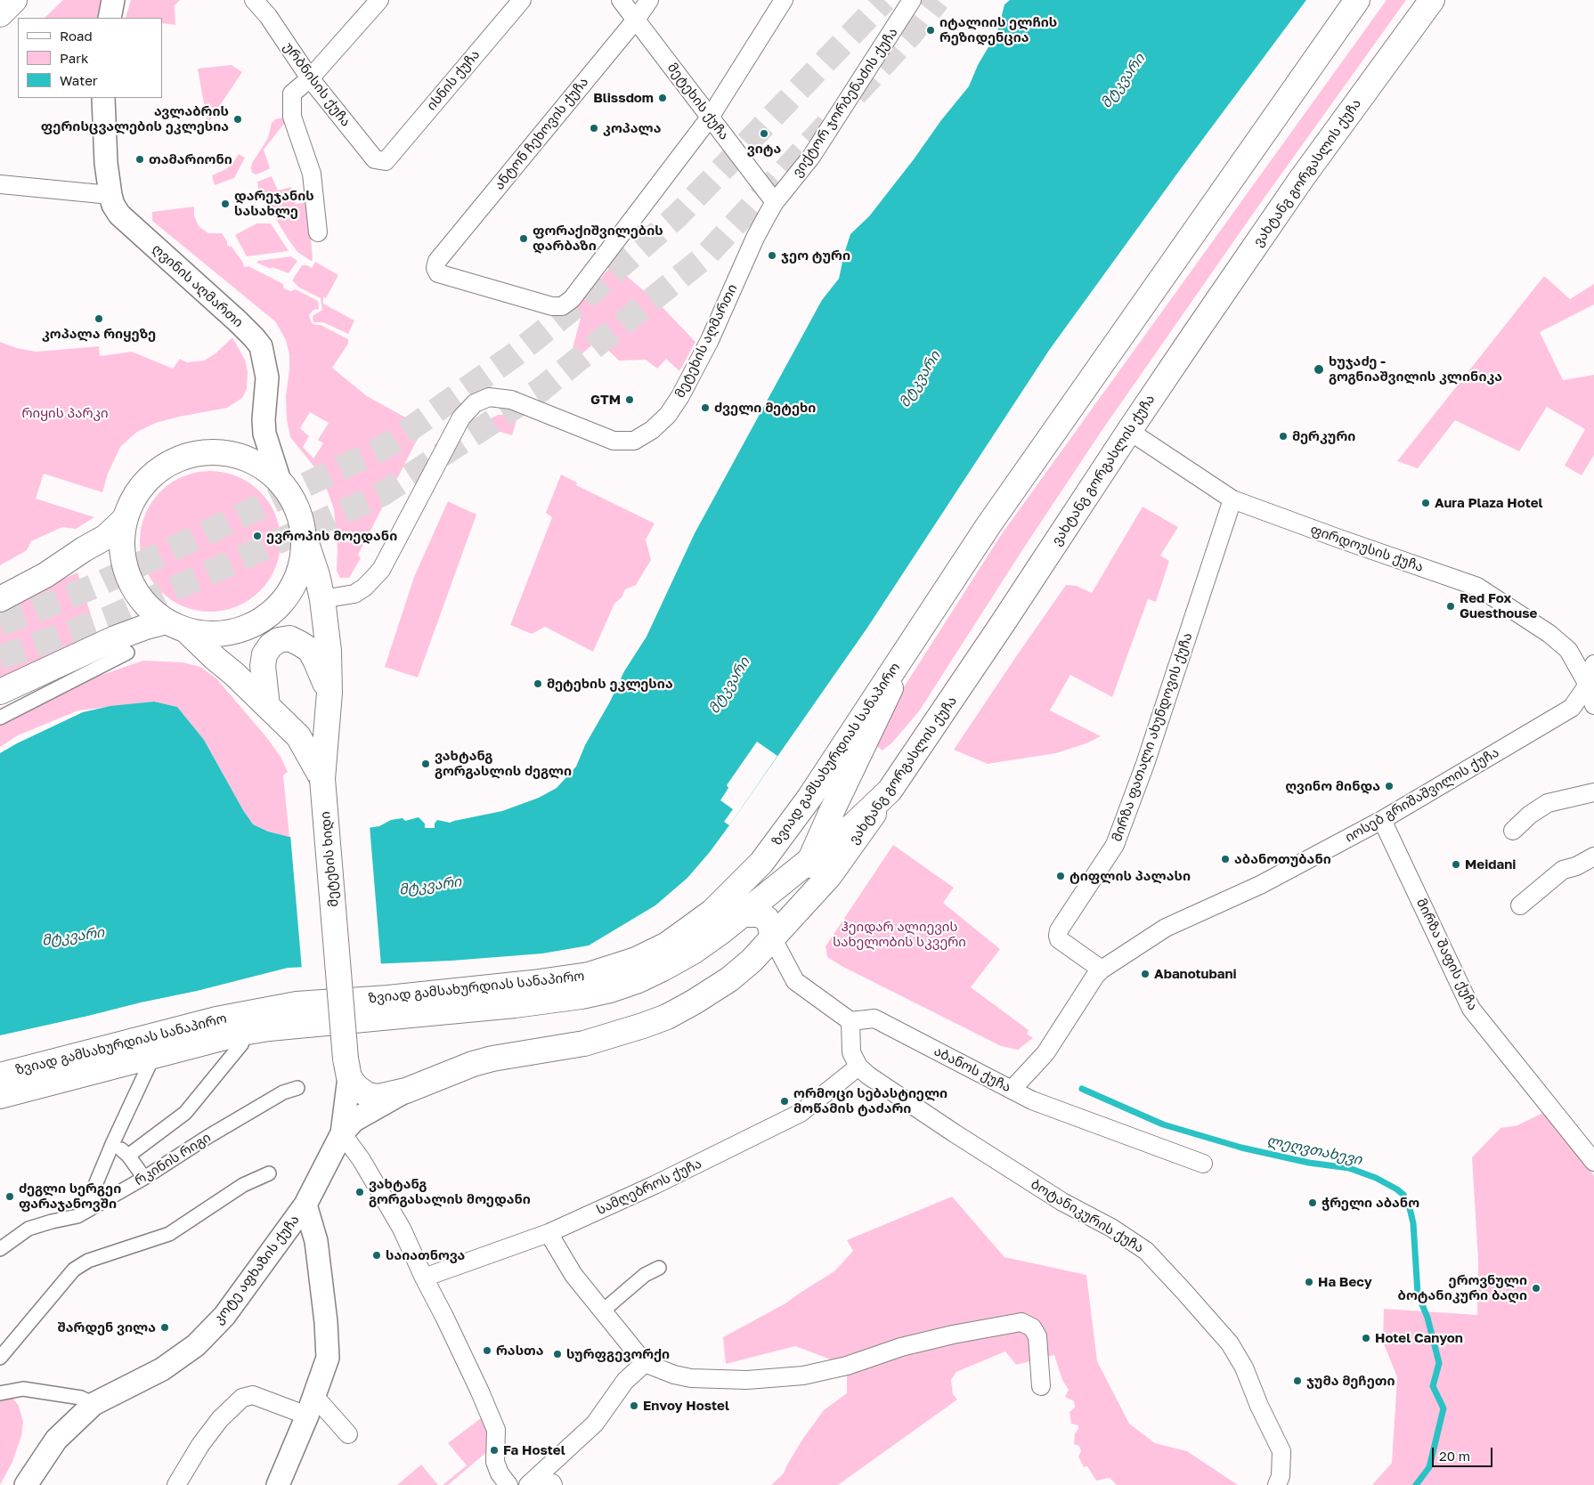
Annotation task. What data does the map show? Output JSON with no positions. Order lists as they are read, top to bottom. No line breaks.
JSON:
{"streets":{"main road":["ვახტანგ გორგასლის ქუჩა","ზვიად გამსახურდიას სანაპირო","მეტეხის ხიდი"],"street":["ისნის ქუჩა","ურბნისის ქუჩა","მეტეხის ქუჩა","ვიქტორ ჯორბენაძის ქუჩა","ანტონ ჩეხოვის ქუჩა","ღვინის აღმართი","მეტეხის აღმართი","ფირდოუსის ქუჩა","მირზა ფათალი ახუნდოვის ქუჩა","იოსებ გრიშაშვილის ქუჩა","მირზა შაფის ქუჩა","აბანოს ქუჩა","რკინის რიგი","სამღებროს ქუჩა","ბოტანიკურის ქუჩა","კოტე აფხაზის ქუჩა"]},"crossings":[["ისნის ქუჩა","ურბნისის ქუჩა"],["მეტეხის ქუჩა","ვიქტორ ჯორბენაძის ქუჩა"],["მეტეხის ქუჩა","ანტონ ჩეხოვის ქუჩა"],["მეტეხის ქუჩა","მეტეხის აღმართი"],["ვიქტორ ჯორბენაძის ქუჩა","მეტეხის აღმართი"],["ვახტანგ გორგასლის ქუჩა","ფირდოუსის ქუჩა"],["ვახტანგ გორგასლის ქუჩა","ზვიად გამსახურდიას სანაპირო"],["ფირდოუსის ქუჩა","მირზა ფათალი ახუნდოვის ქუჩა"],["ფირდოუსის ქუჩა","იოსებ გრიშაშვილის ქუჩა"],["მირზა ფათალი ახუნდოვის ქუჩა","იოსებ გრიშაშვილის ქუჩა"],["იოსებ გრიშაშვილის ქუჩა","მირზა შაფის ქუჩა"],["იოსებ გრიშაშვილის ქუჩა","აბანოს ქუჩა"],["სამღებროს ქუჩა","ბოტანიკურის ქუჩა"]],"water":["მტკვარი","ლეღვთახევი"],"parks":["რიყის პარკი","ჰეიდარ ალიევის სახელობის სკვერი"],"places":["იტალიის ელჩის რეზიდენცია","Blissdom","ავლაბრის ფერისცვალების ეკლესია","კოპალა","ვიტა","თამარიონი","დარეჯანის სასახლე","ფორაქიშვილების დარბაზი","ჯეო ტური","კოპალა რიყეზე","ხუჯაძე - გოგნიაშვილის კლინიკა","GTM","ძველი მეტეხი","მერკური","Aura Plaza Hotel","ევროპის მოედანი","Red Fox Guesthouse","მეტეხის ეკლესია","ვახტანგ გორგასლის ძეგლი","ღვინო მინდა","აბანოთუბანი","Meidani","ტიფლის პალასი","Abanotubani","ორმოცი სებასტიელი მოწამის ტაძარი","ვახტანგ გორგასალის მოედანი","ძეგლი სერგეი ფარაჯანოვში","ჭრელი აბანო","საიათნოვა","На Весу","ეროვნული ბოტანიკური ბაღი","შარდენ ვილა","Hotel Canyon","რასთა","სურფგევორქი","ჯუმა მეჩეთი","Envoy Hostel","Fa Hostel"],"legend":["Road","Park","Water"],"scale_bar":"20 m"}
